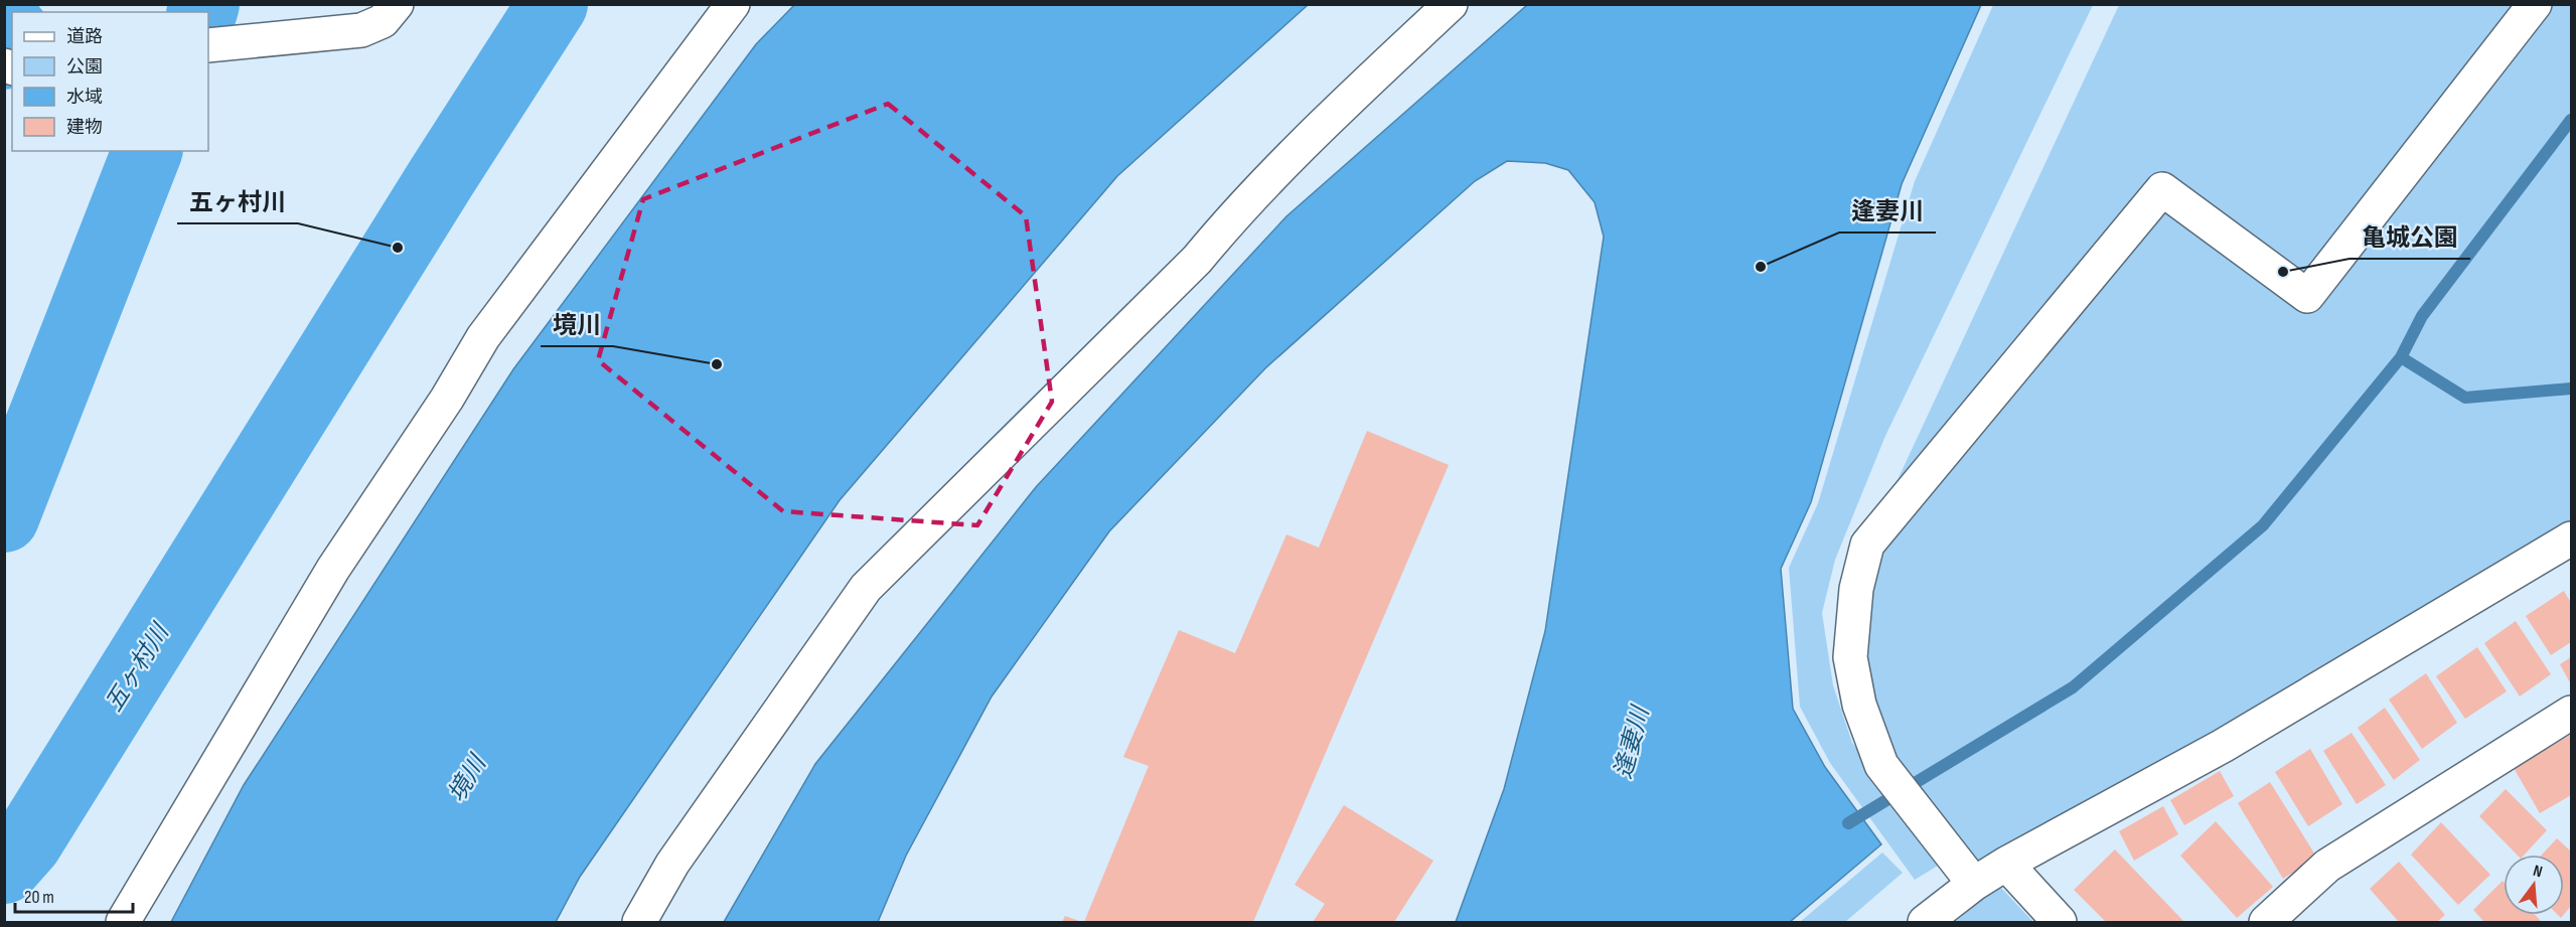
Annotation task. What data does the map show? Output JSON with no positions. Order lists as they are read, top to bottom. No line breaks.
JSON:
{"water":["五ヶ村川","逢妻川","境川"],"places":["五ヶ村川","逢妻川","亀城公園","境川"],"legend":["道路","公園","水域","建物"],"scale_bar":"20 m","north":"top"}
